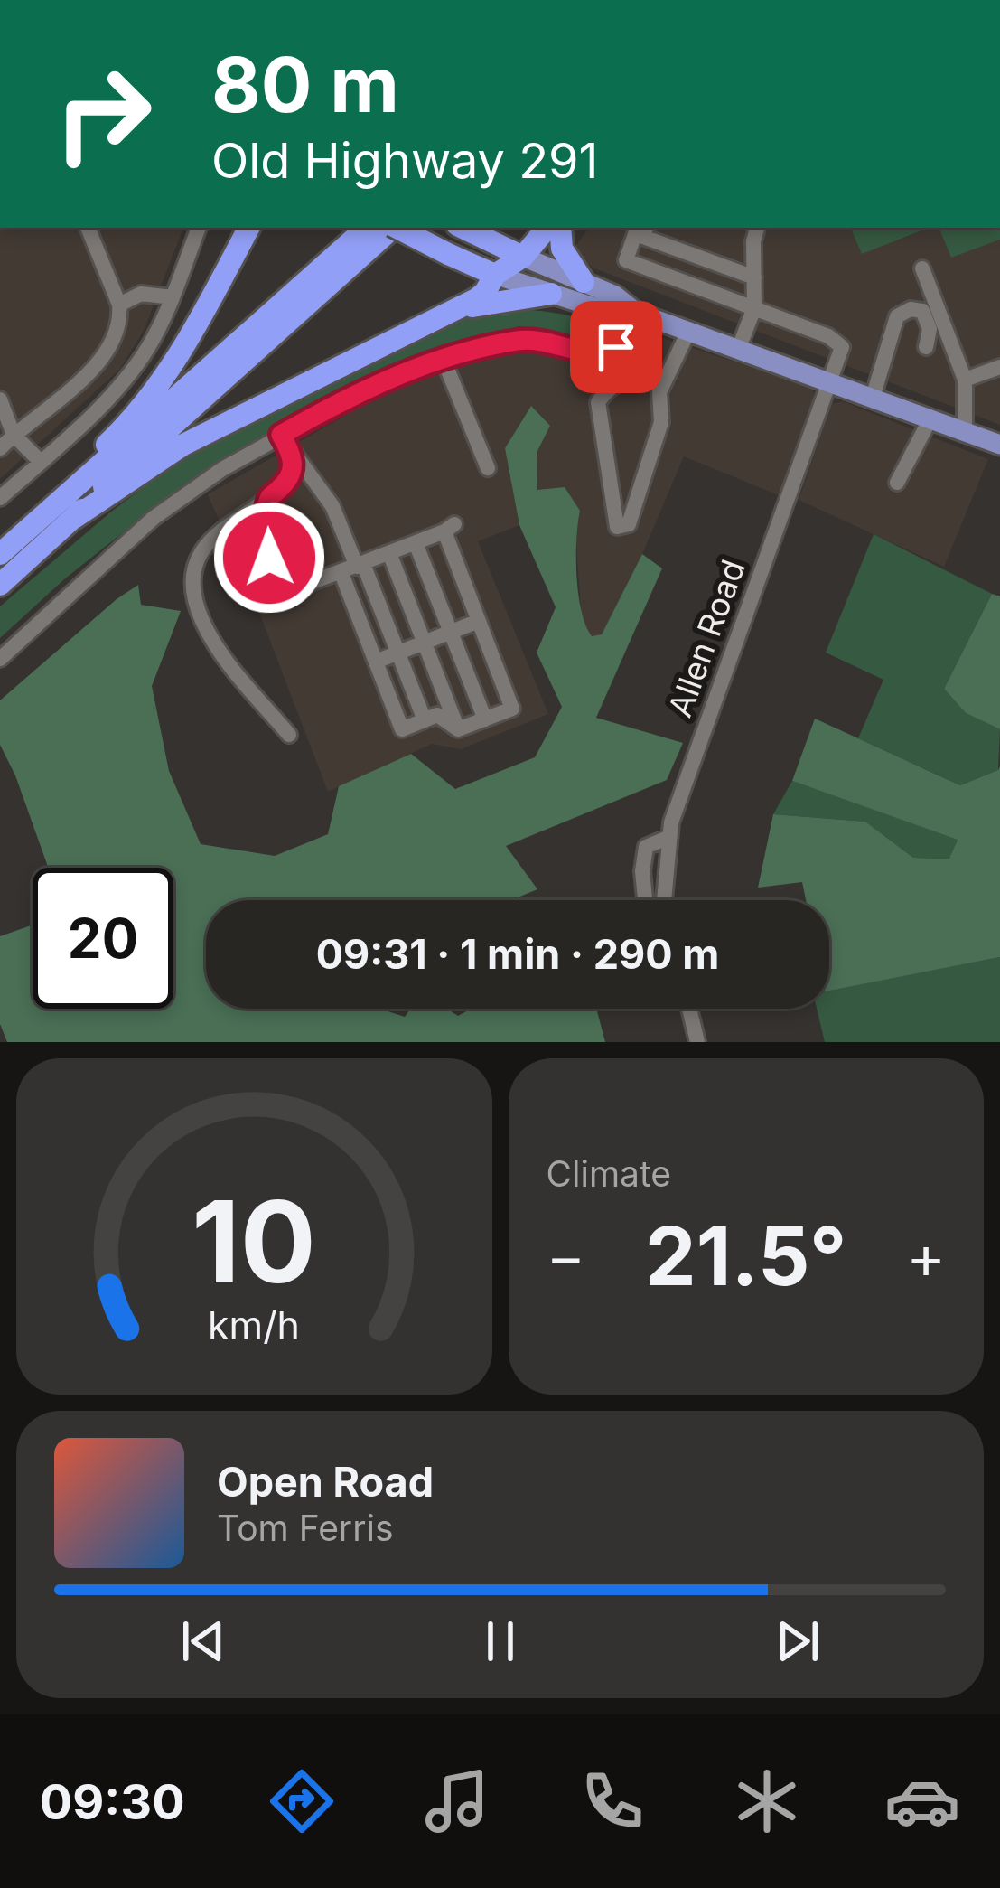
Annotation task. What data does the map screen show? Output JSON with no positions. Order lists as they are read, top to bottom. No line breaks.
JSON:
{"streets":{"street":["Allen Road"]},"page":{"turn":["80 m","Old Highway 291"],"limit":"20","trip":"09:31 · 1 min · 290 m","tile":"Climate","heat":["−","21.5°","+"],"song":["Open Road","Tom Ferris"],"tabs":"09:30","gauge":["10","km/h"]}}
